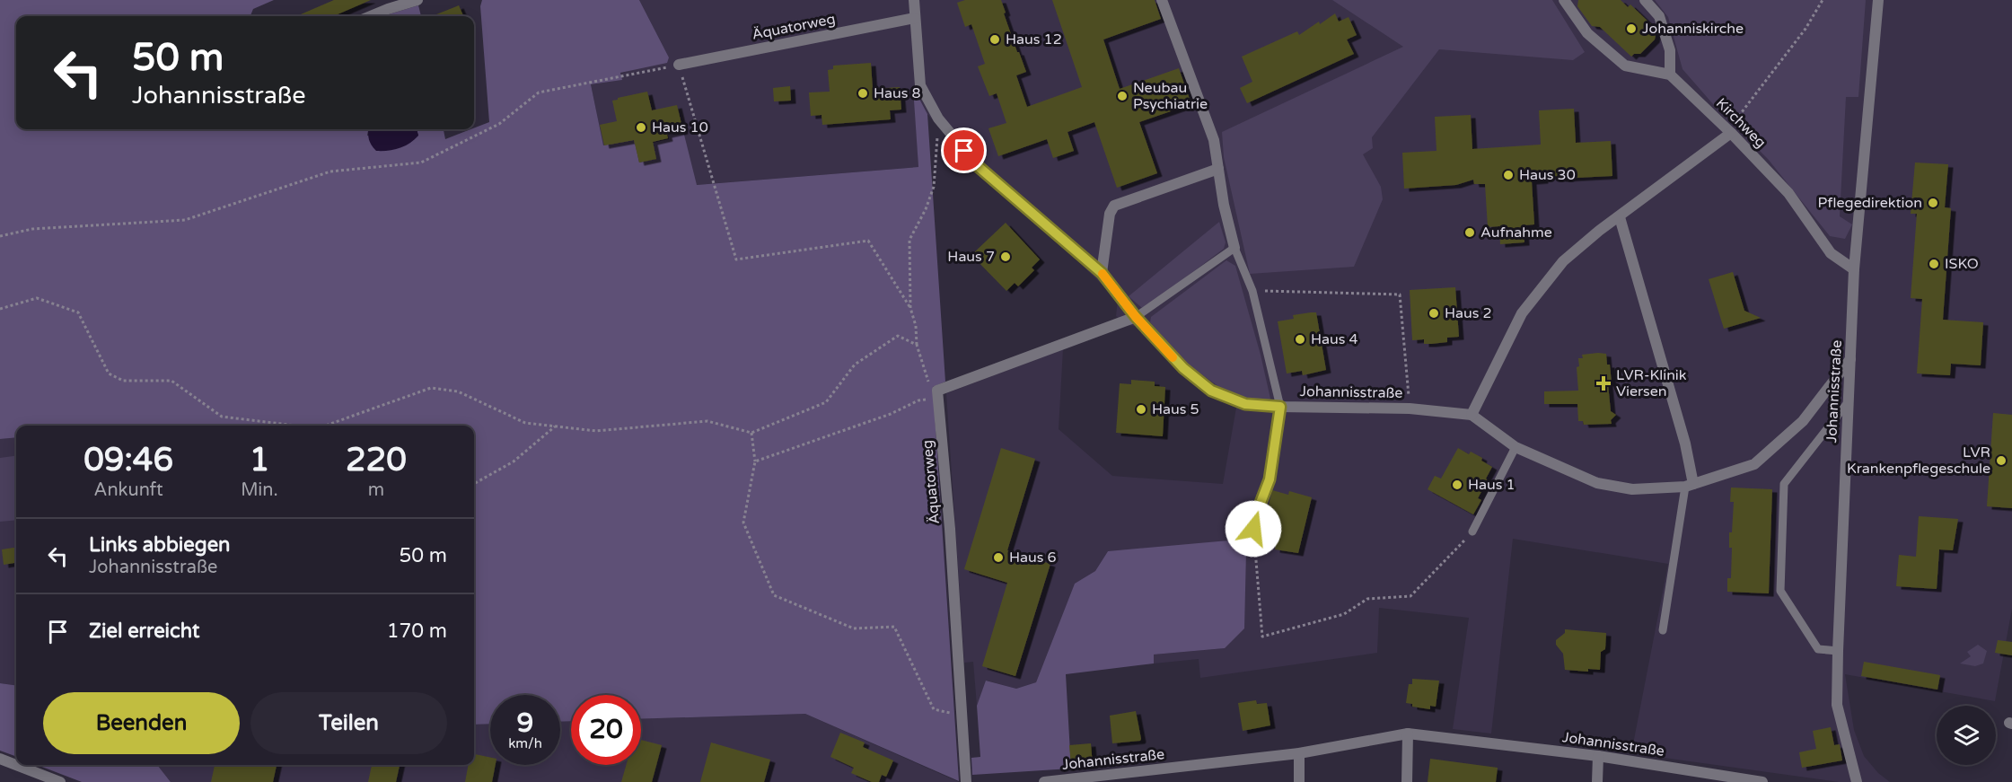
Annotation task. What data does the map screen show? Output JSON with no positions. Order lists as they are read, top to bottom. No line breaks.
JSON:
{"streets":{"street":["Äquatorweg","Kirchweg","Johannisstraße"]},"crossings":[["Äquatorweg","Johannisstraße"],["Kirchweg","Johannisstraße"]],"places":{"other":["Johanniskirche","Haus 12","Haus 8","Neubau Psychiatrie","Haus 10","Haus 30","Pflegedirektion","Aufnahme","Haus 7","ISKO","Haus 2","Haus 4","Haus 5","LVR Krankenpflegeschule","Haus 1","Haus 6"],"health":["LVR-Klinik Viersen"]},"page":{"turn":["50 m","Johannisstraße"],"eta":["09:46","Ankunft","1","Min.","220","m"],"list":[{"name":"Links abbiegen","note":"Johannisstraße","value":"50 m"},{"name":"Ziel erreicht","value":"170 m"}],"buttons":["Beenden","Teilen"],"speed":"9 km/h","limit":"20"}}
